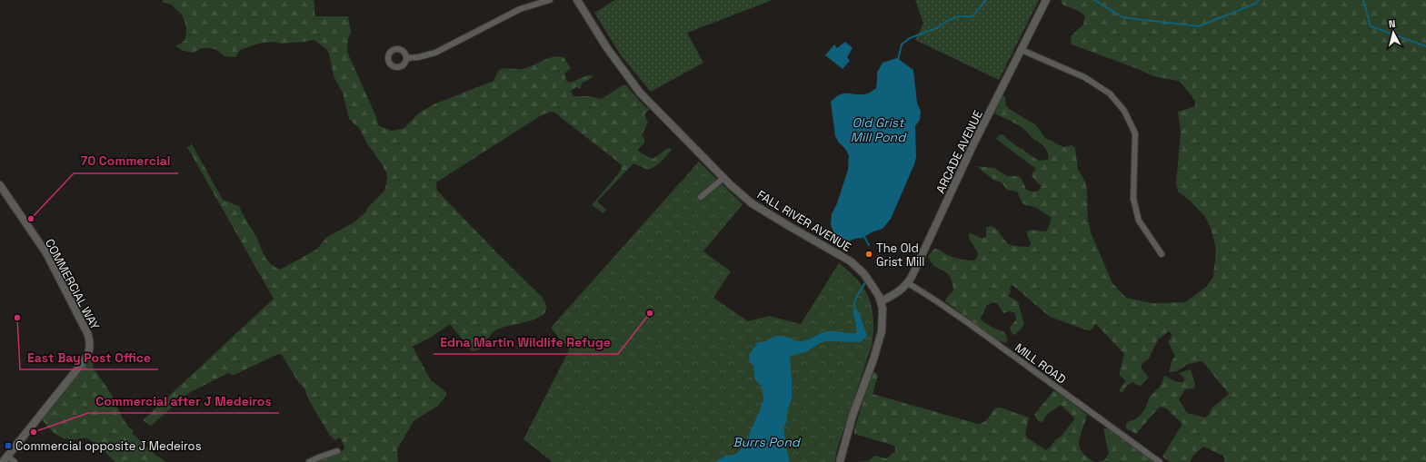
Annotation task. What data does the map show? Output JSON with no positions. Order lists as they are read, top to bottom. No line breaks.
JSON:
{"streets":{"main road":["ARCADE AVENUE","FALL RIVER AVENUE","COMMERCIAL WAY"],"street":["MILL ROAD"]},"crossings":[["ARCADE AVENUE","FALL RIVER AVENUE"],["ARCADE AVENUE","MILL ROAD"]],"water":["Old Grist Mill Pond","Burrs Pond"],"places":{"other":["70 Commercial","The Old Grist Mill","Edna Martin Wildlife Refuge","East Bay Post Office","Commercial after J Medeiros"],"transit":["Commercial opposite J Medeiros"]},"north":"top"}
